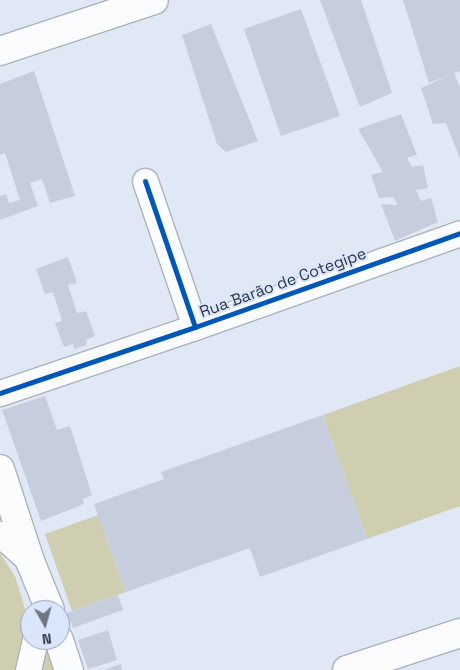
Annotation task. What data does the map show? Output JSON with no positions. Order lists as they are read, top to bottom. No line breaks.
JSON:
{"streets":{"street":["Rua Barão de Cotegipe"]},"north":"bottom"}
